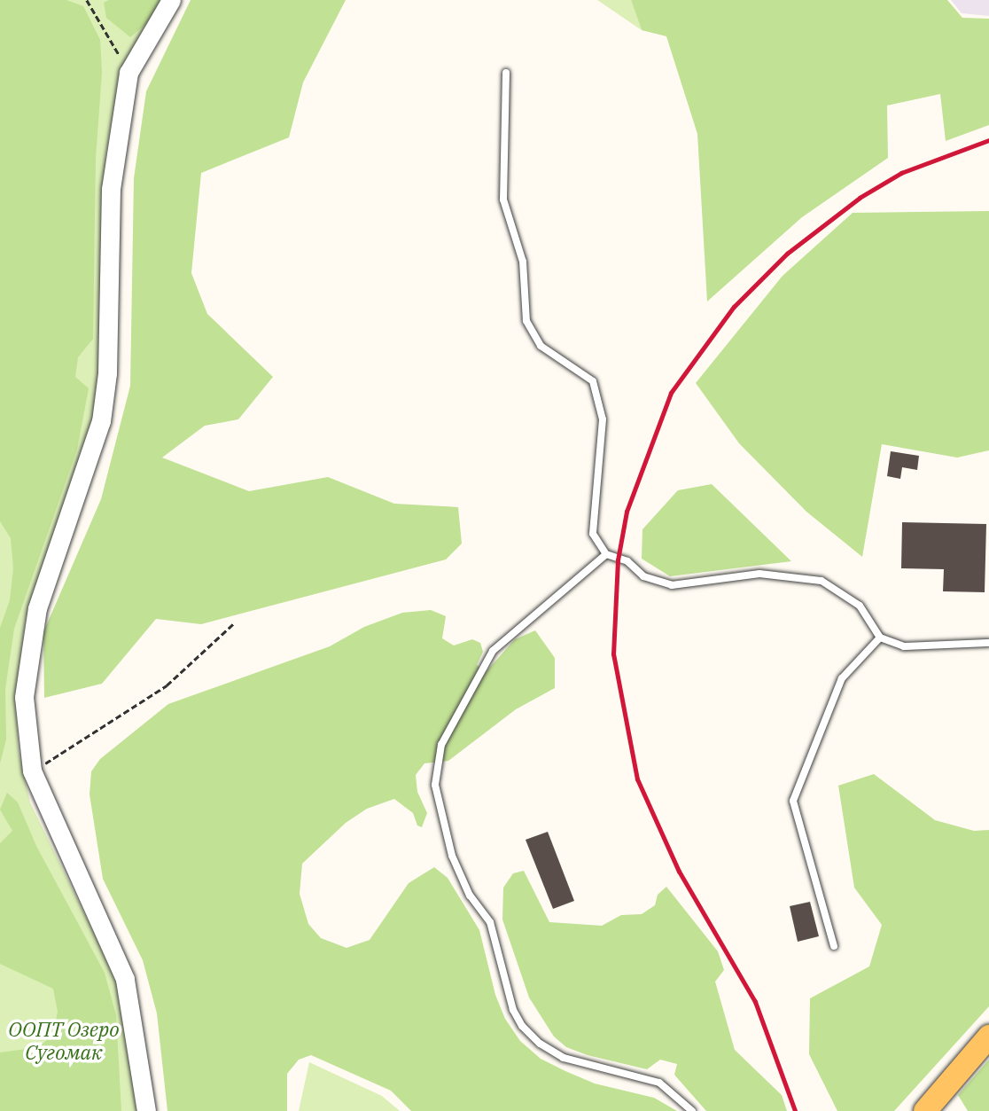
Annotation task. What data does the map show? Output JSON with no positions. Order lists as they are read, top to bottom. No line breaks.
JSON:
{"parks":["ООПТ Озеро Сугомак"]}
